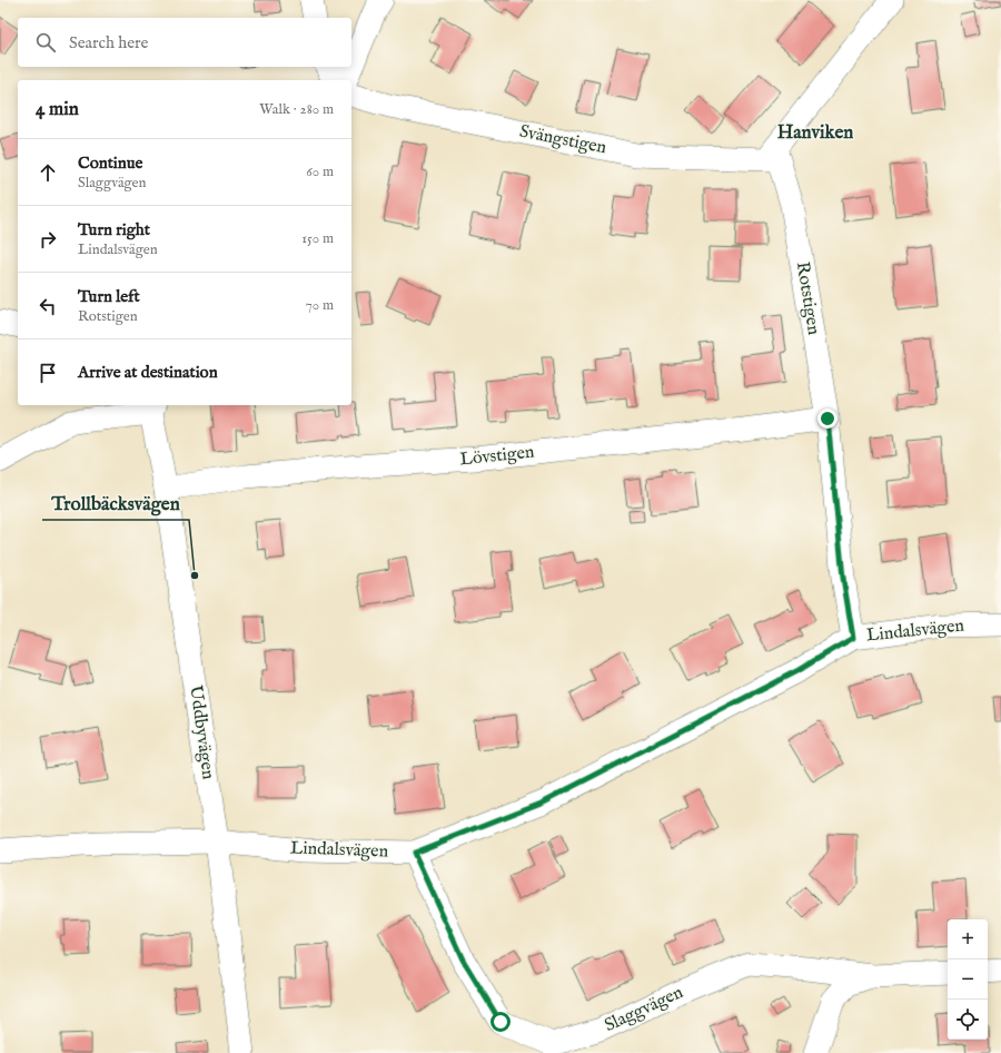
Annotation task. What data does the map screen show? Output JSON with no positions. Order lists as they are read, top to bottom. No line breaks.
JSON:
{"streets":{"street":["Svängstigen","Rotstigen","Lövstigen","Lindalsvägen","Uddbyvägen","Slaggvägen"]},"crossings":[["Svängstigen","Rotstigen"],["Rotstigen","Lövstigen"],["Rotstigen","Lindalsvägen"],["Lövstigen","Uddbyvägen"],["Lindalsvägen","Uddbyvägen"],["Lindalsvägen","Slaggvägen"]],"districts":["Hanviken"],"places":["Trollbäcksvägen"],"page":{"search":"Search here","heading":["4 min","Walk · 280 m"],"list":[["Continue","Slaggvägen","60 m"],["Turn right","Lindalsvägen","150 m"],["Turn left","Rotstigen","70 m"],"Arrive at destination"],"map_buttons":["+","−"]}}
